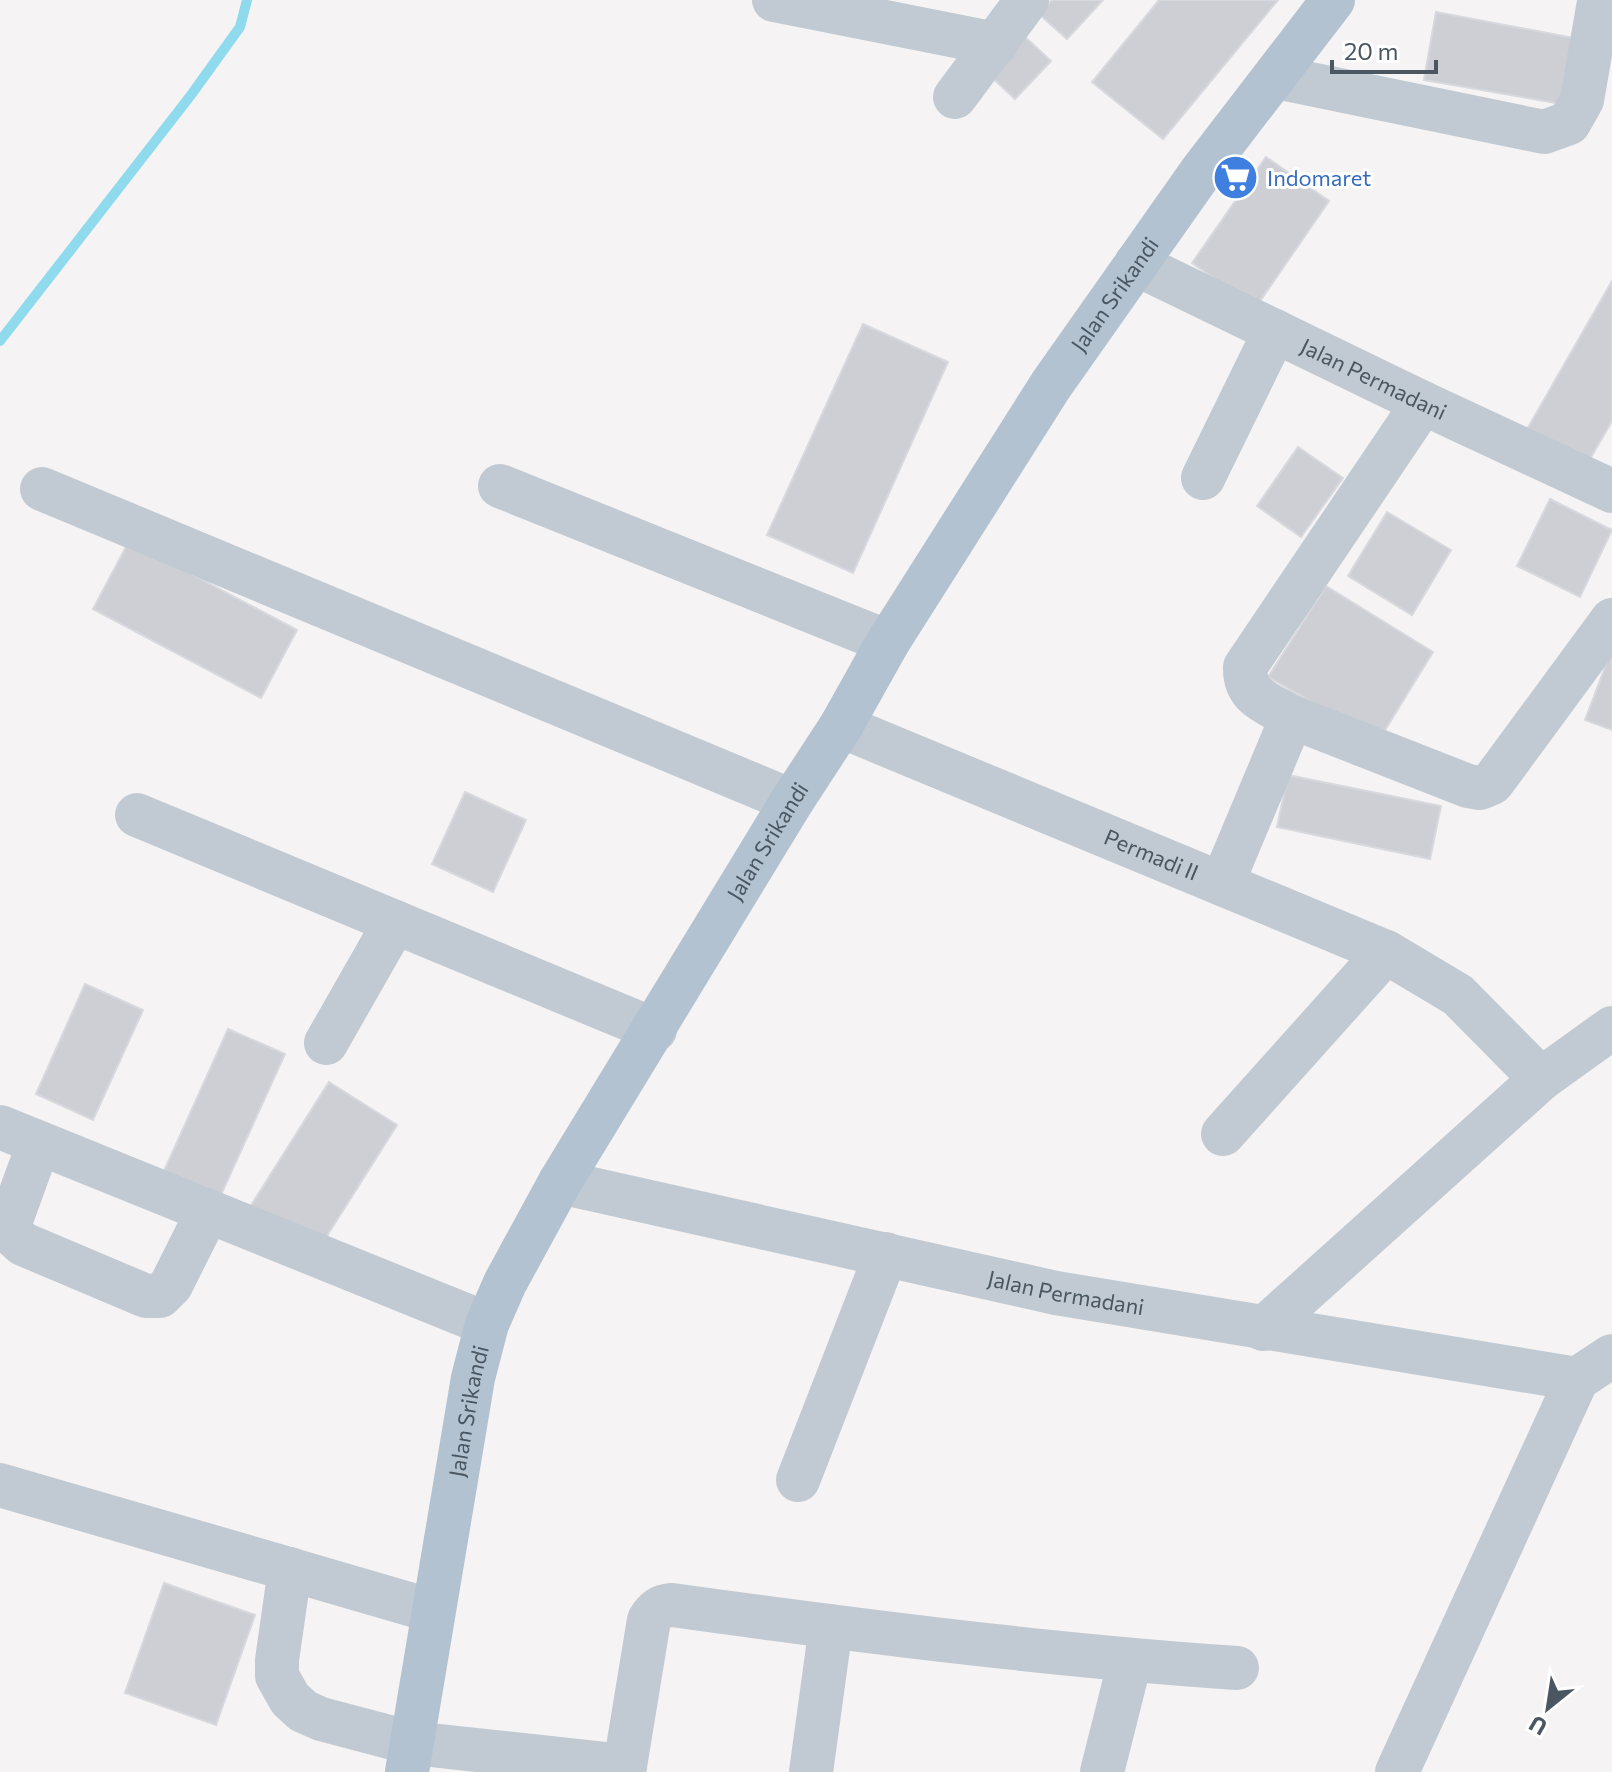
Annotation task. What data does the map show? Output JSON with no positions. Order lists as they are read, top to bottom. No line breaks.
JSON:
{"streets":{"main road":["Jalan Srikandi"],"street":["Jalan Permadani","Permadi II"]},"crossings":[["Jalan Srikandi","Jalan Permadani"],["Jalan Srikandi","Permadi II"]],"places":{"supermarket":["Indomaret"]},"scale_bar":"20 m","north":"bottom left"}
